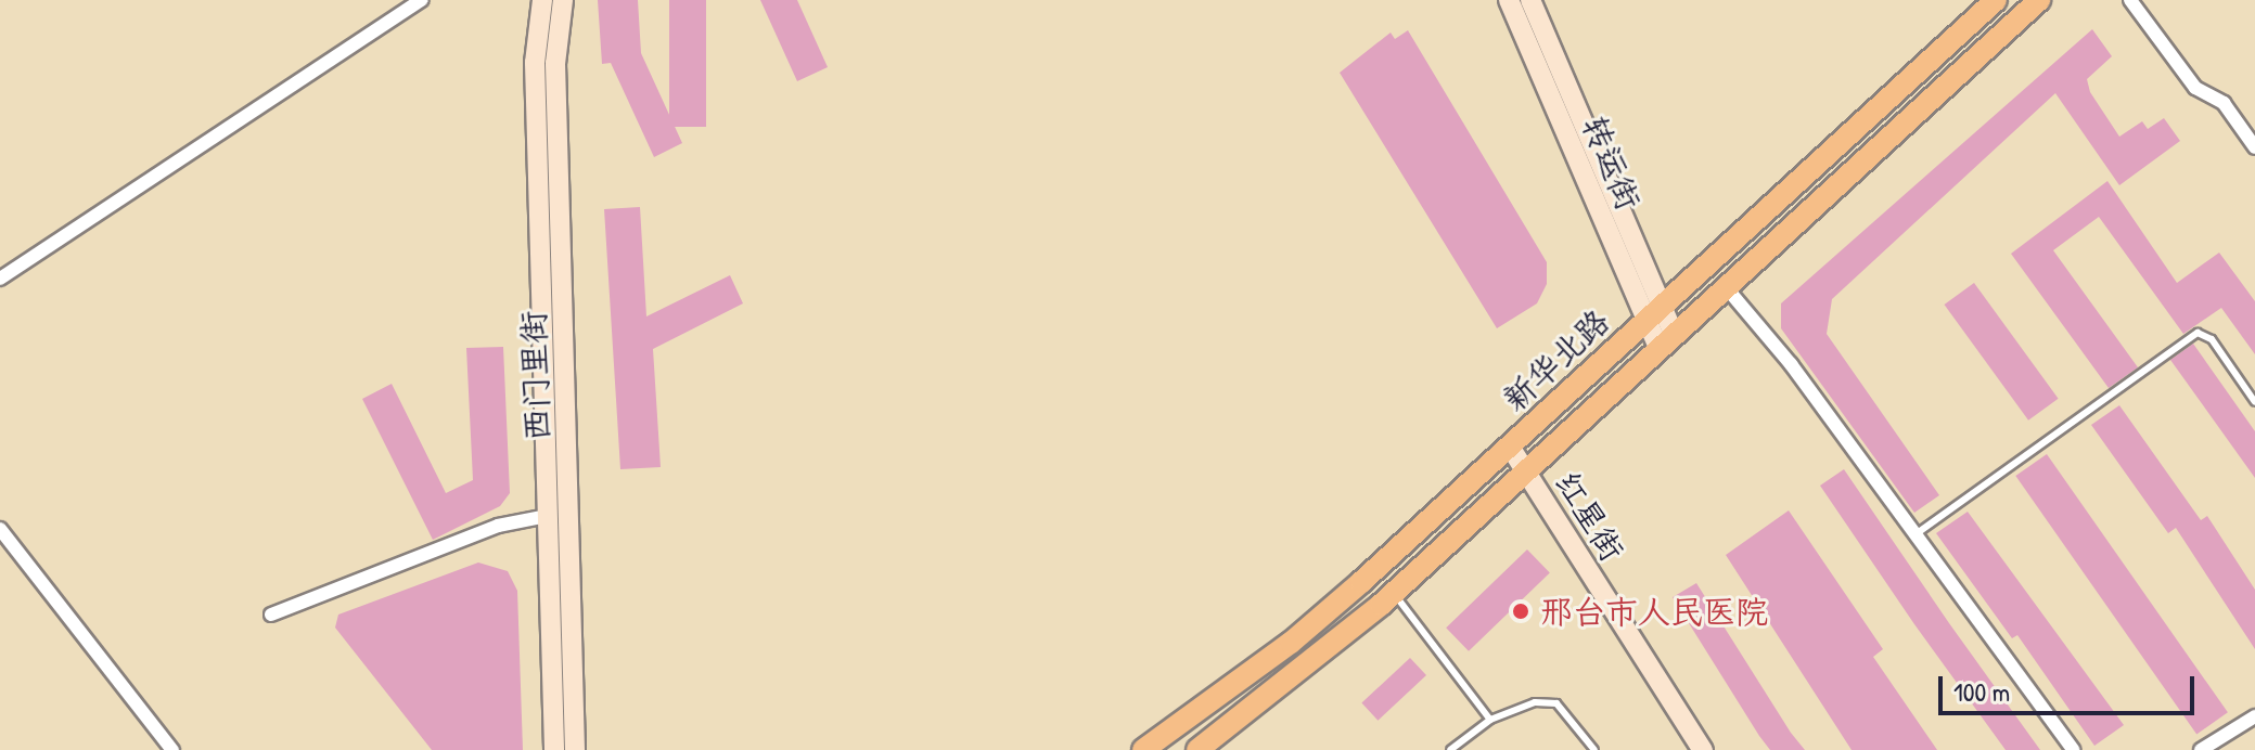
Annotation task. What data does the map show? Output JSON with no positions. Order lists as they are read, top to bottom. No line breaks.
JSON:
{"streets":{"main road":["新华北路"],"street":["转运街","西门里街","红星街"]},"crossings":[["转运街","新华北路"],["新华北路","红星街"]],"places":["邢台市人民医院"],"scale_bar":"100 m"}
